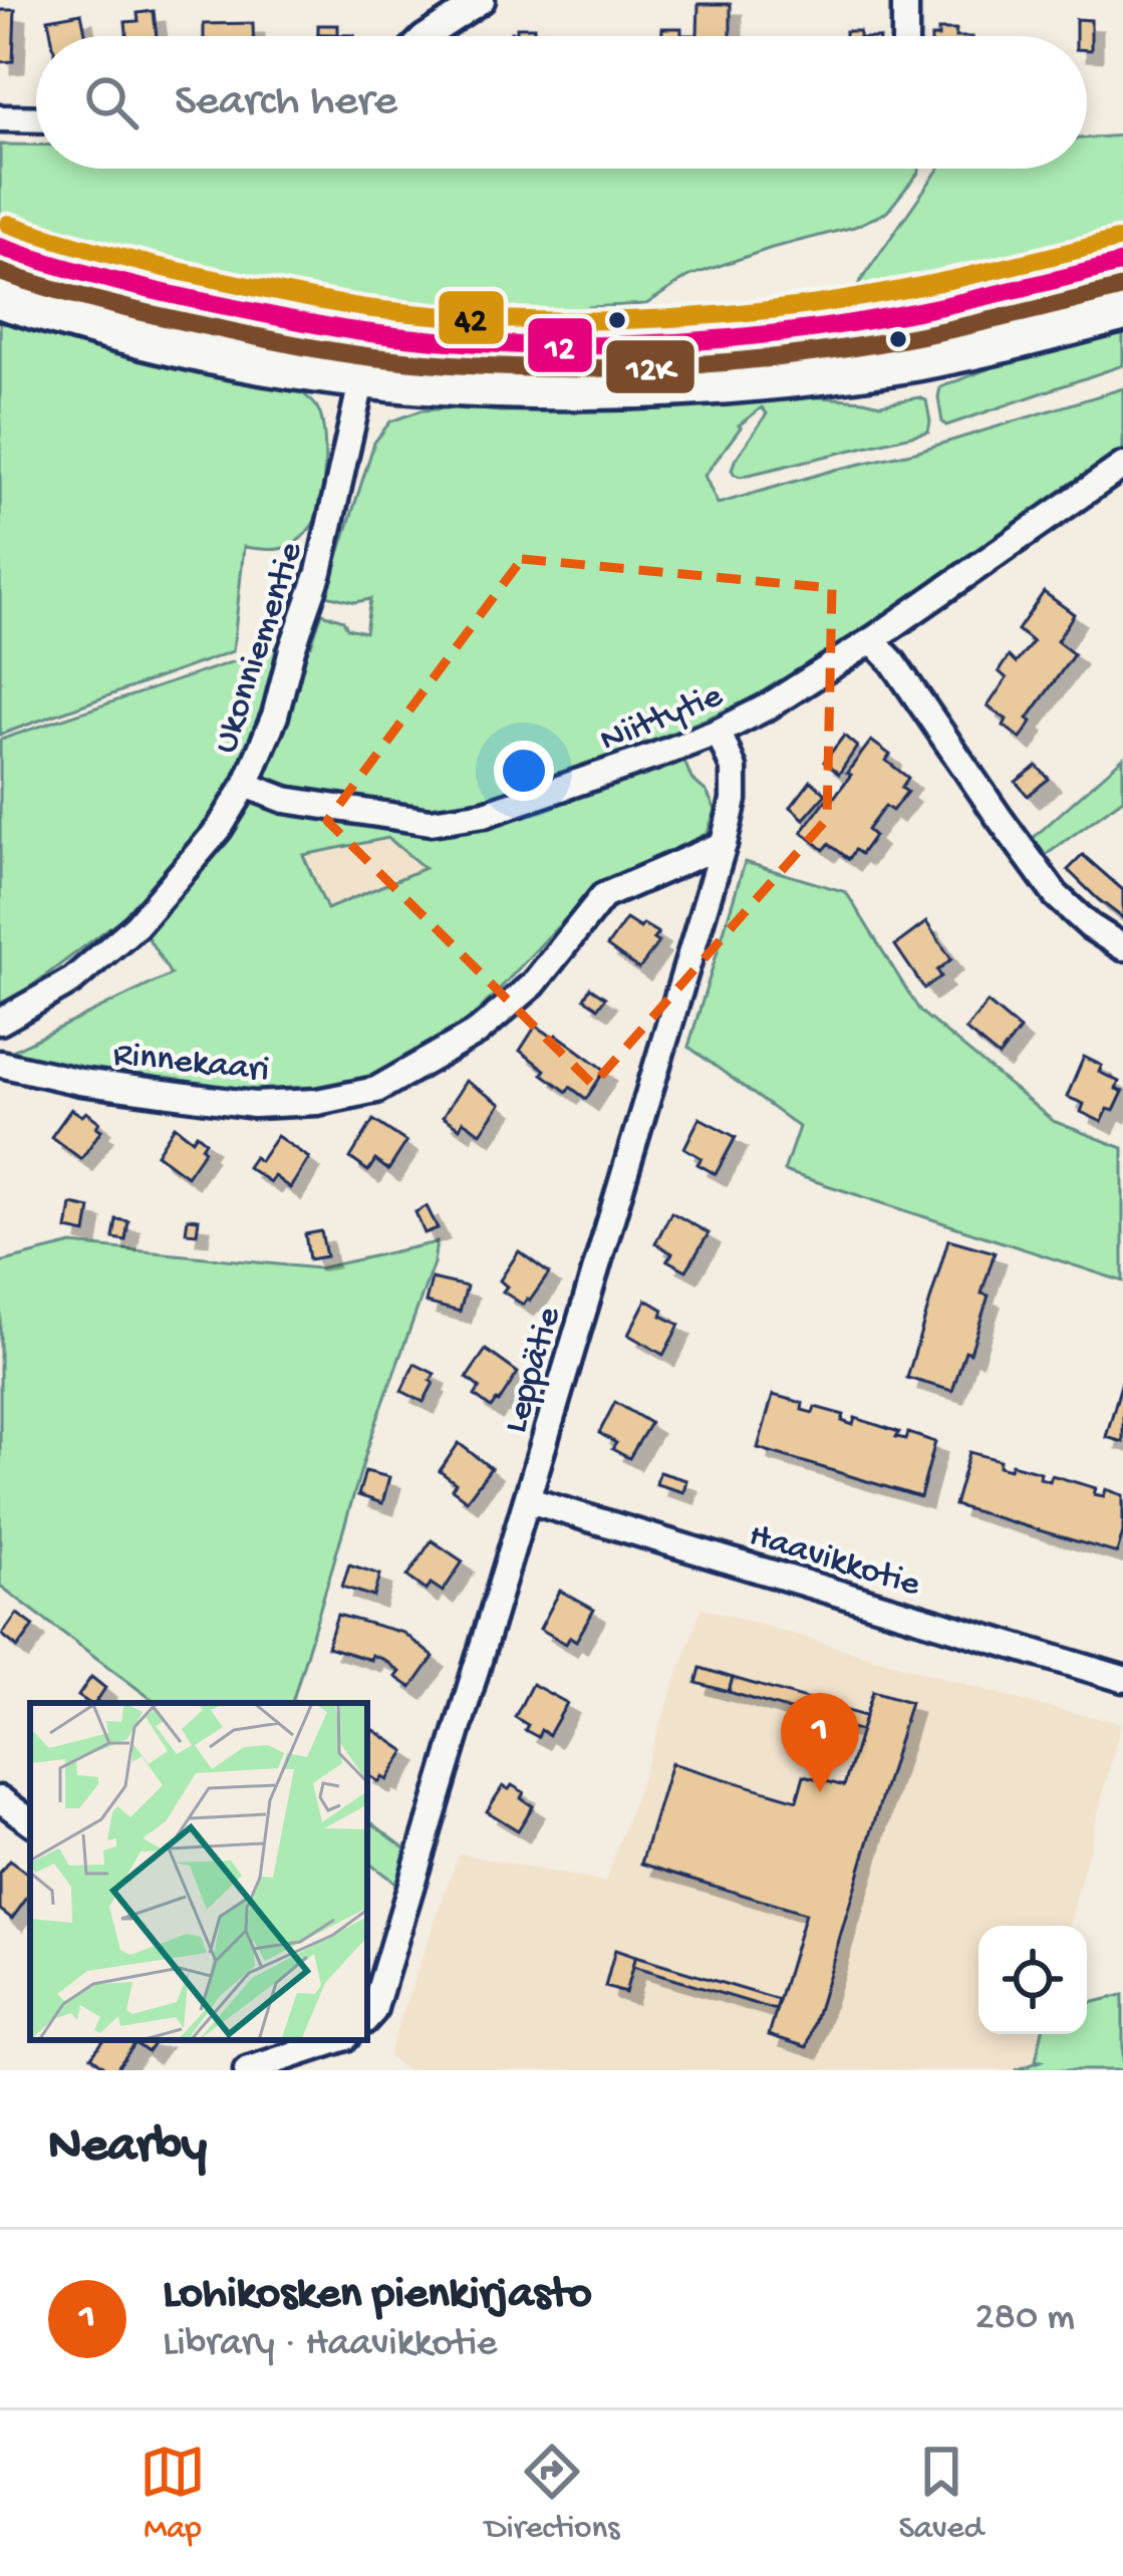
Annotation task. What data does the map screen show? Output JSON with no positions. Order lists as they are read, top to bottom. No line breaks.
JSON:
{"streets":{"street":["Ukonniementie","Niittytie","Rinnekaari","Leppätie","Haavikkotie"]},"crossings":[["Ukonniementie","Niittytie"],["Niittytie","Leppätie"],["Rinnekaari","Leppätie"],["Leppätie","Haavikkotie"]],"lines":["transit line 42","transit line 12","transit line 12K"],"page":{"search":"Search here","pins":"1","heading":"Nearby","list":[{"mark":"1","name":"Lohikosken pienkirjasto","note":"Library · Haavikkotie","value":"280 m"}],"nav":["Map","Directions","Saved"]}}
